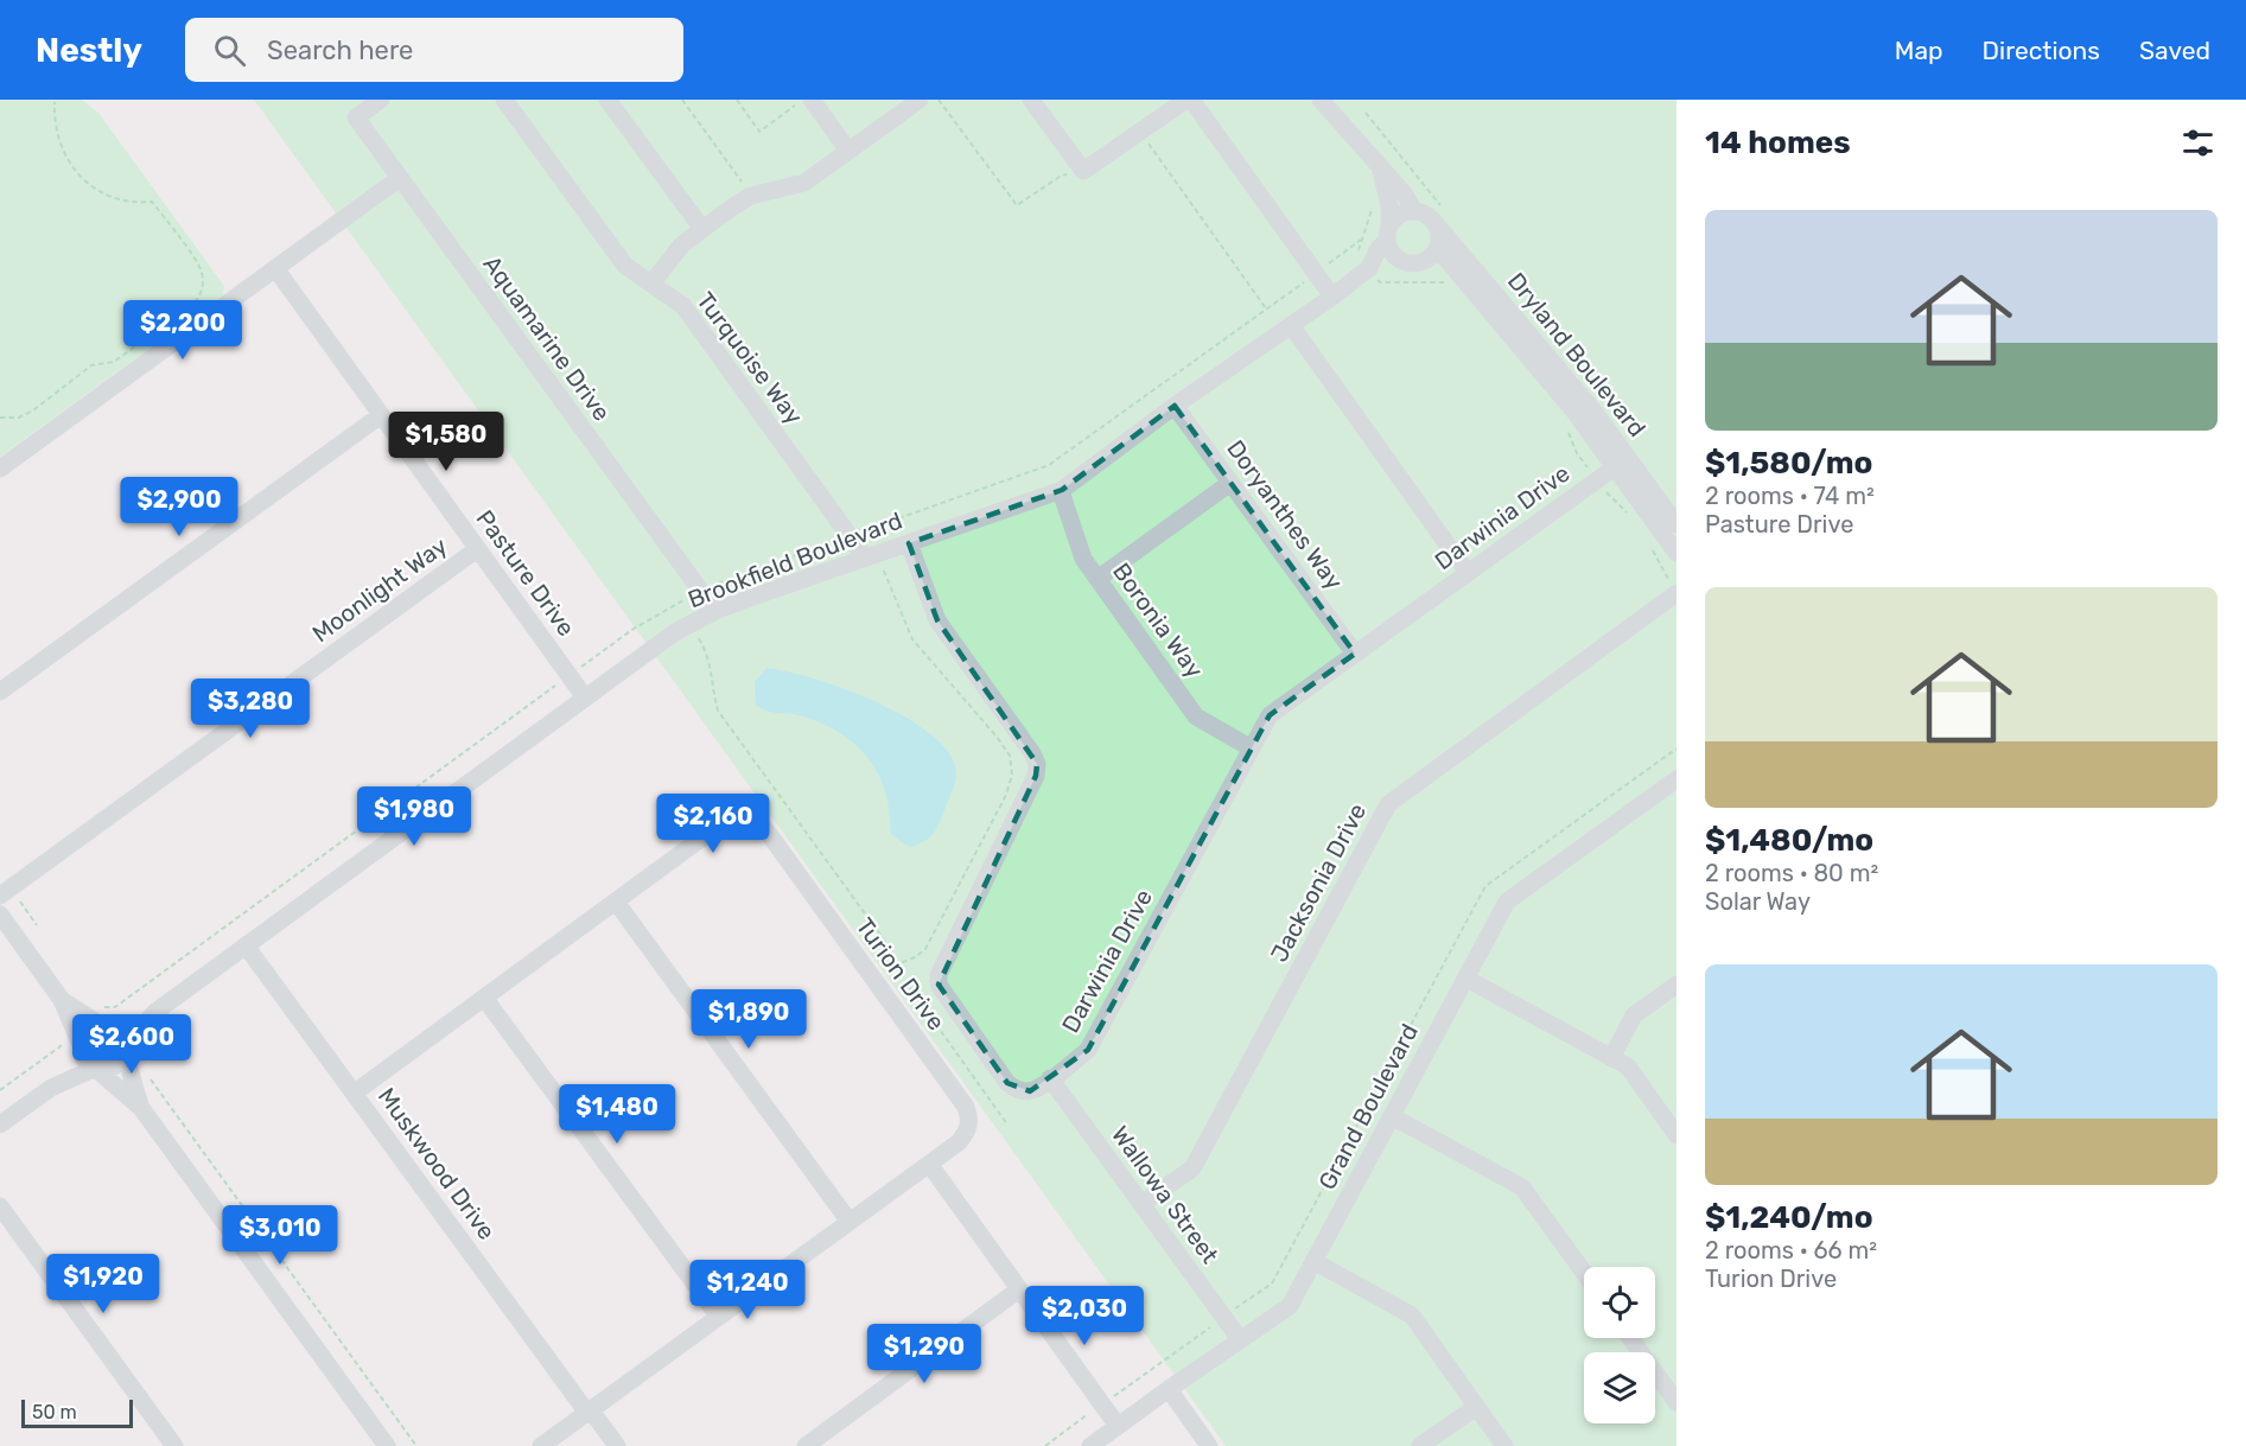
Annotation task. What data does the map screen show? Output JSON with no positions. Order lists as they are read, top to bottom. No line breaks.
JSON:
{"streets":{"street":["Aquamarine Drive","Dryland Boulevard","Turquoise Way","Doryanthes Way","Darwinia Drive","Brookfield Boulevard","Pasture Drive","Moonlight Way","Boronia Way","Jacksonia Drive","Turion Drive","Grand Boulevard","Muskwood Drive","Wallowa Street"]},"crossings":[["Aquamarine Drive","Brookfield Boulevard"],["Dryland Boulevard","Darwinia Drive"],["Dryland Boulevard","Brookfield Boulevard"],["Turquoise Way","Brookfield Boulevard"],["Doryanthes Way","Darwinia Drive"],["Doryanthes Way","Brookfield Boulevard"],["Darwinia Drive","Brookfield Boulevard"],["Darwinia Drive","Boronia Way"],["Darwinia Drive","Wallowa Street"],["Brookfield Boulevard","Pasture Drive"],["Brookfield Boulevard","Boronia Way"],["Brookfield Boulevard","Muskwood Drive"],["Pasture Drive","Moonlight Way"],["Jacksonia Drive","Wallowa Street"],["Turion Drive","Muskwood Drive"],["Grand Boulevard","Wallowa Street"]],"scale_bar":"50 m","page":{"header":"Nestly","search":"Search here","nav":["Map","Directions","Saved"],"heading":"14 homes","list":[{"name":"$1,580/mo","note":"2 rooms · 74 m² · Pasture Drive"},{"name":"$1,480/mo","note":"2 rooms · 80 m² · Solar Way"},{"name":"$1,240/mo","note":"2 rooms · 66 m² · Turion Drive"}],"price":["$2,200","$1,580","$2,900","$3,280","$1,980","$2,160","$1,890","$2,600","$1,480","$3,010","$1,920","$1,240","$2,030","$1,290"],"scale":"50 m"}}
